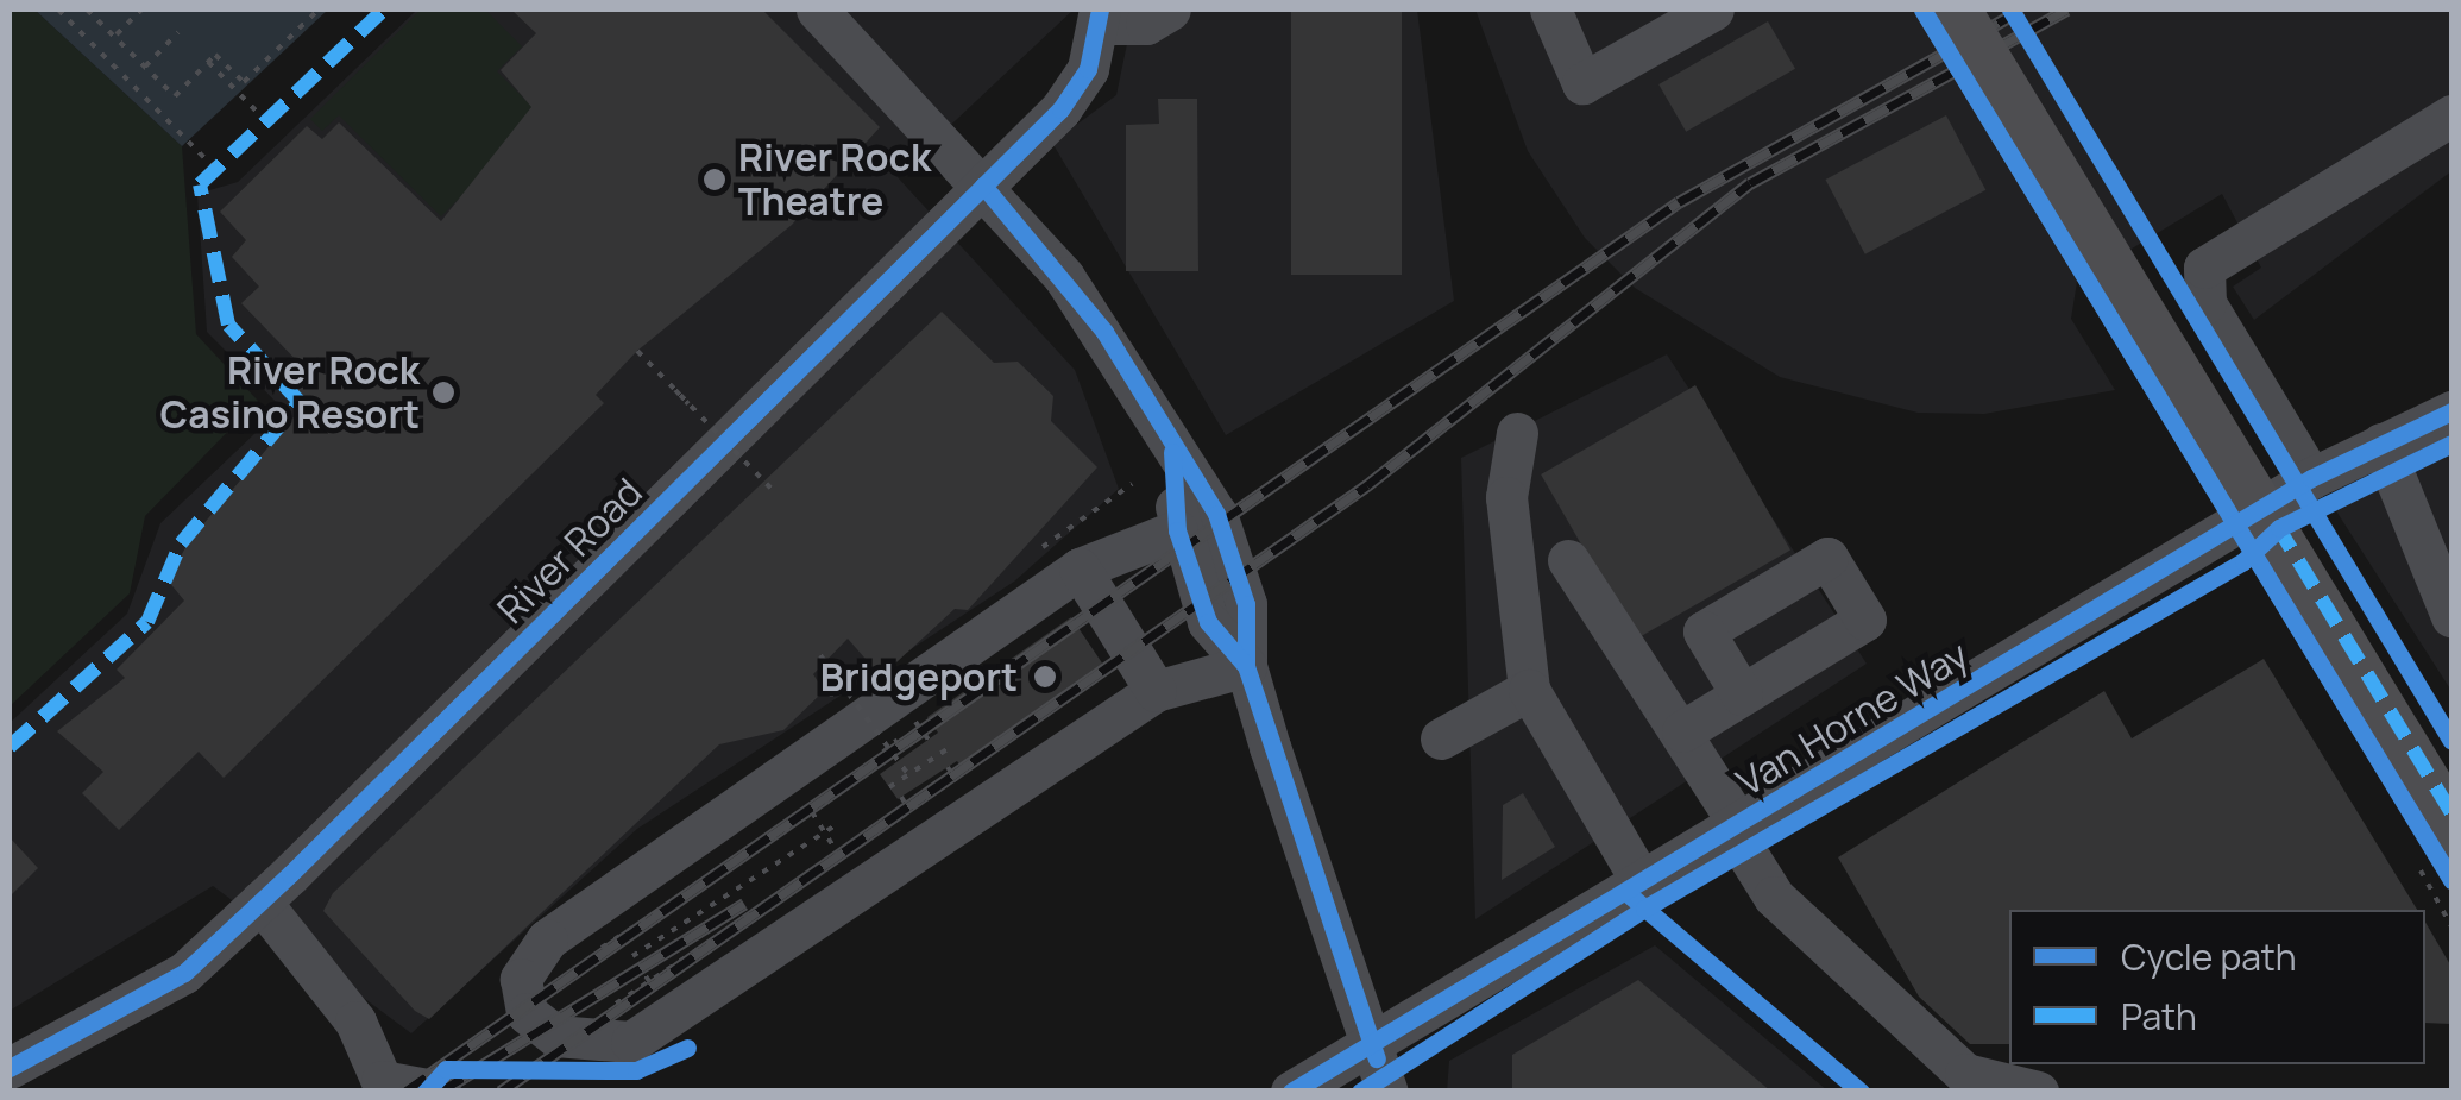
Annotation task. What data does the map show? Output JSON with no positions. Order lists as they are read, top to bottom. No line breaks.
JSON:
{"streets":{"street":["River Road","Van Horne Way"]},"places":["River Rock Theatre","River Rock Casino Resort","Bridgeport"],"legend":["Cycle path","Path"]}
